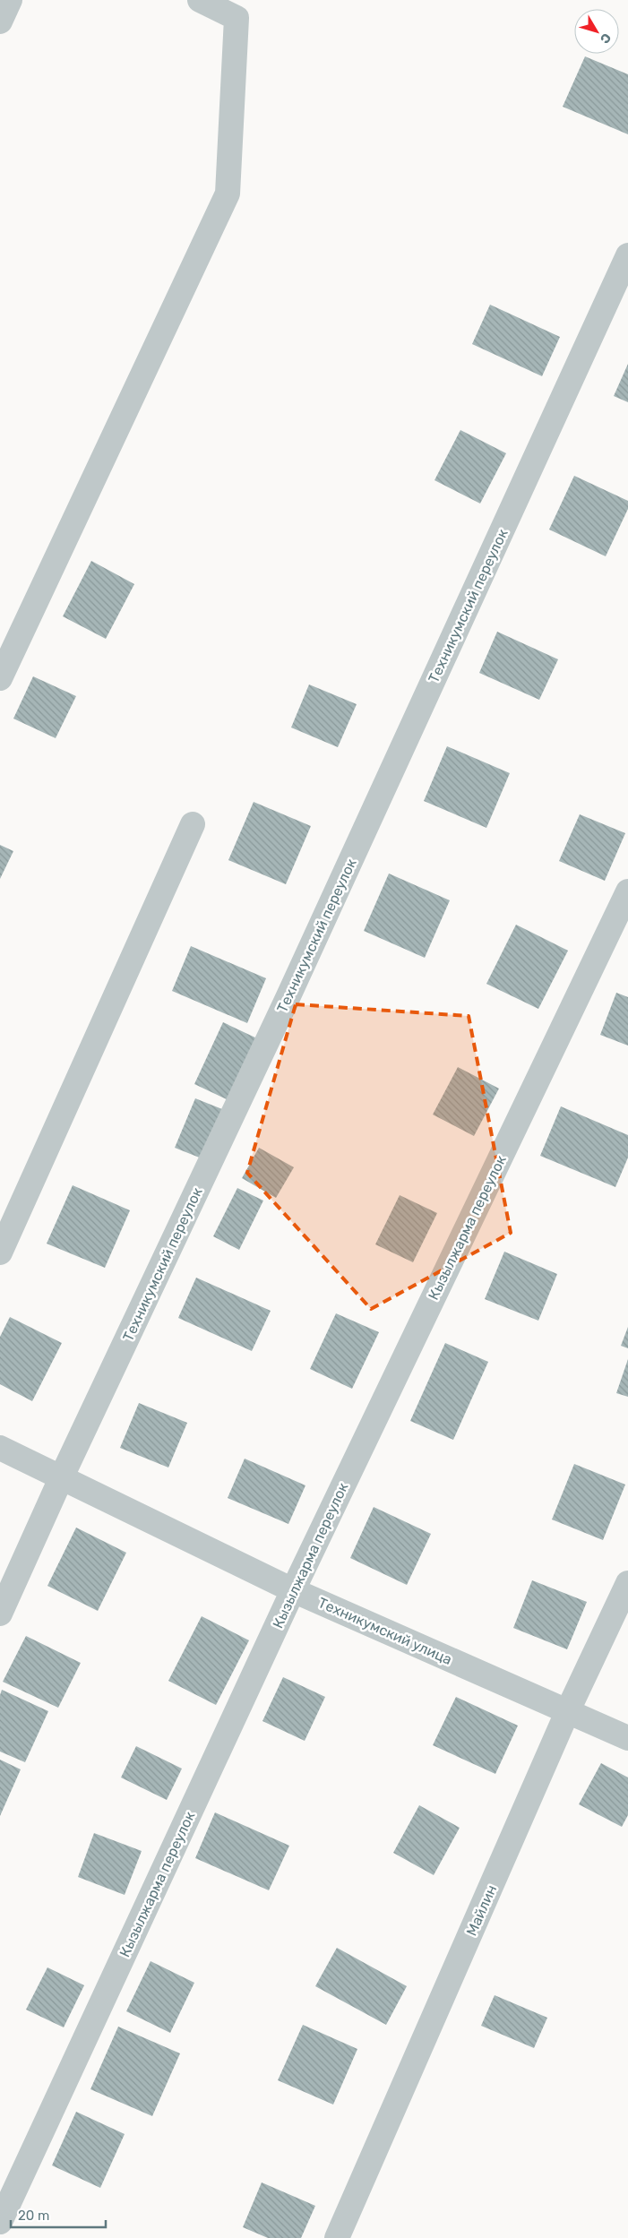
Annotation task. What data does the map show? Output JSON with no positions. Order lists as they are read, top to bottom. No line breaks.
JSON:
{"streets":{"street":["Техникумский переулок","Кызылжарма переулок","Техникумский улица","Майлин"]},"crossings":[["Техникумский переулок","Техникумский улица"],["Кызылжарма переулок","Техникумский улица"],["Техникумский улица","Майлин"]],"scale_bar":"20 m","north":"bottom right"}
